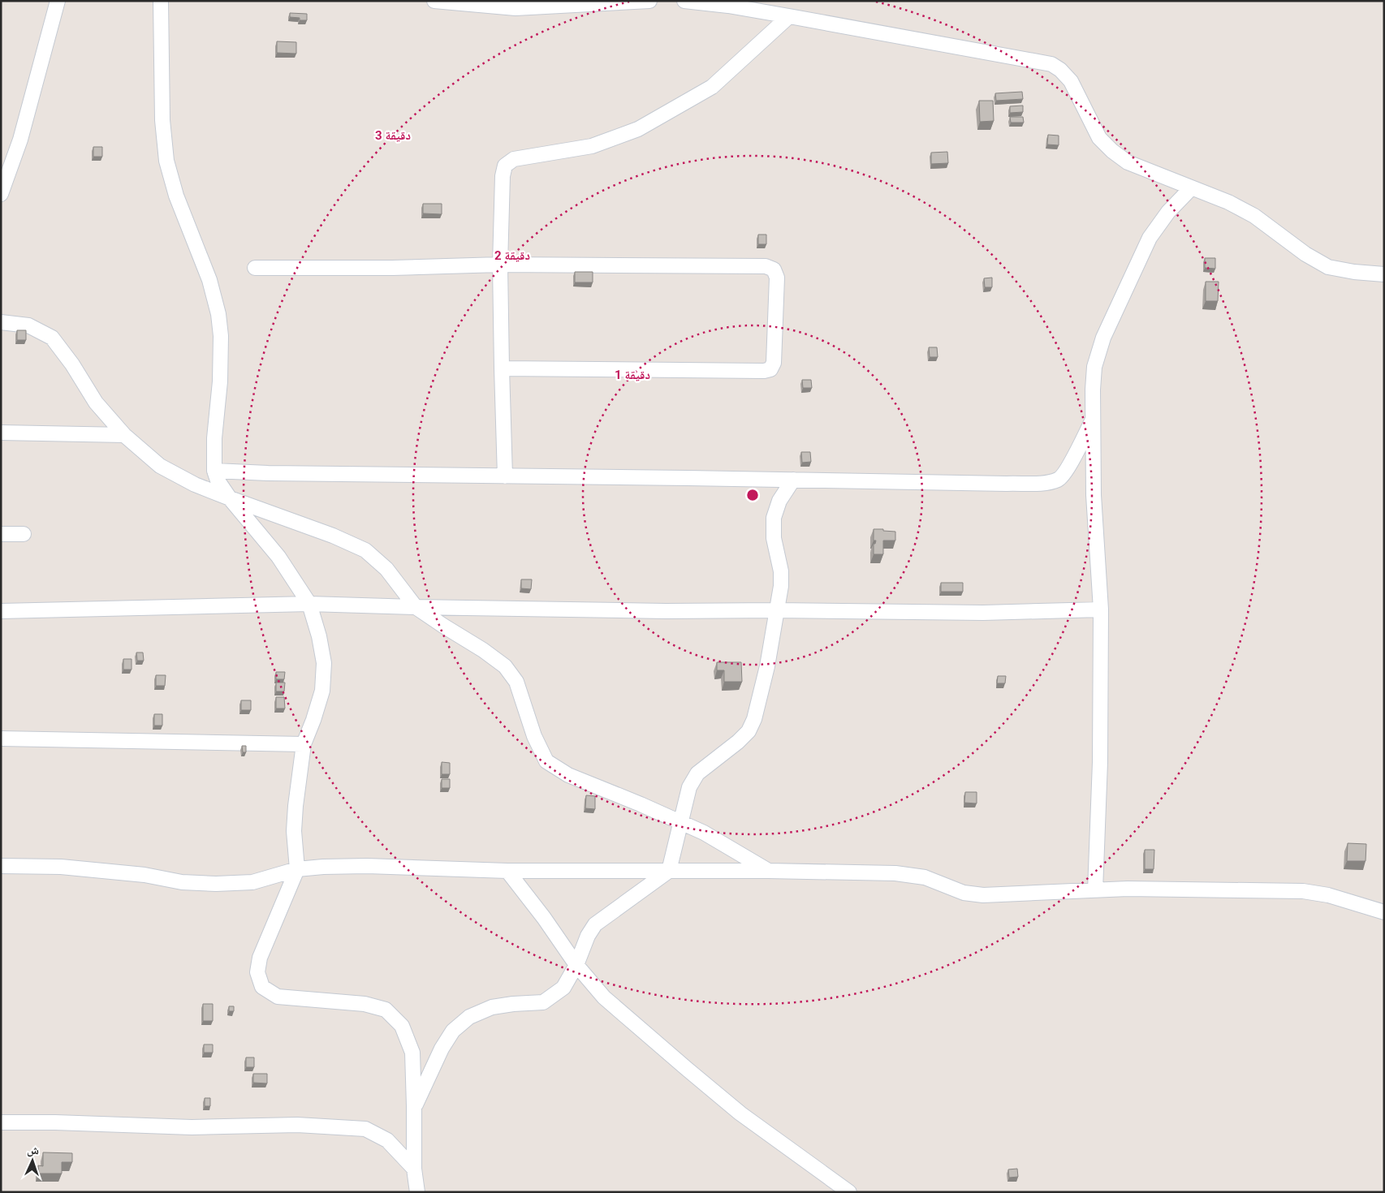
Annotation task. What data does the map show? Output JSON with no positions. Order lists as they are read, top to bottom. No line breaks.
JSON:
{"north":"top","rings":["3 دقيقة","2 دقيقة","1 دقيقة"]}
